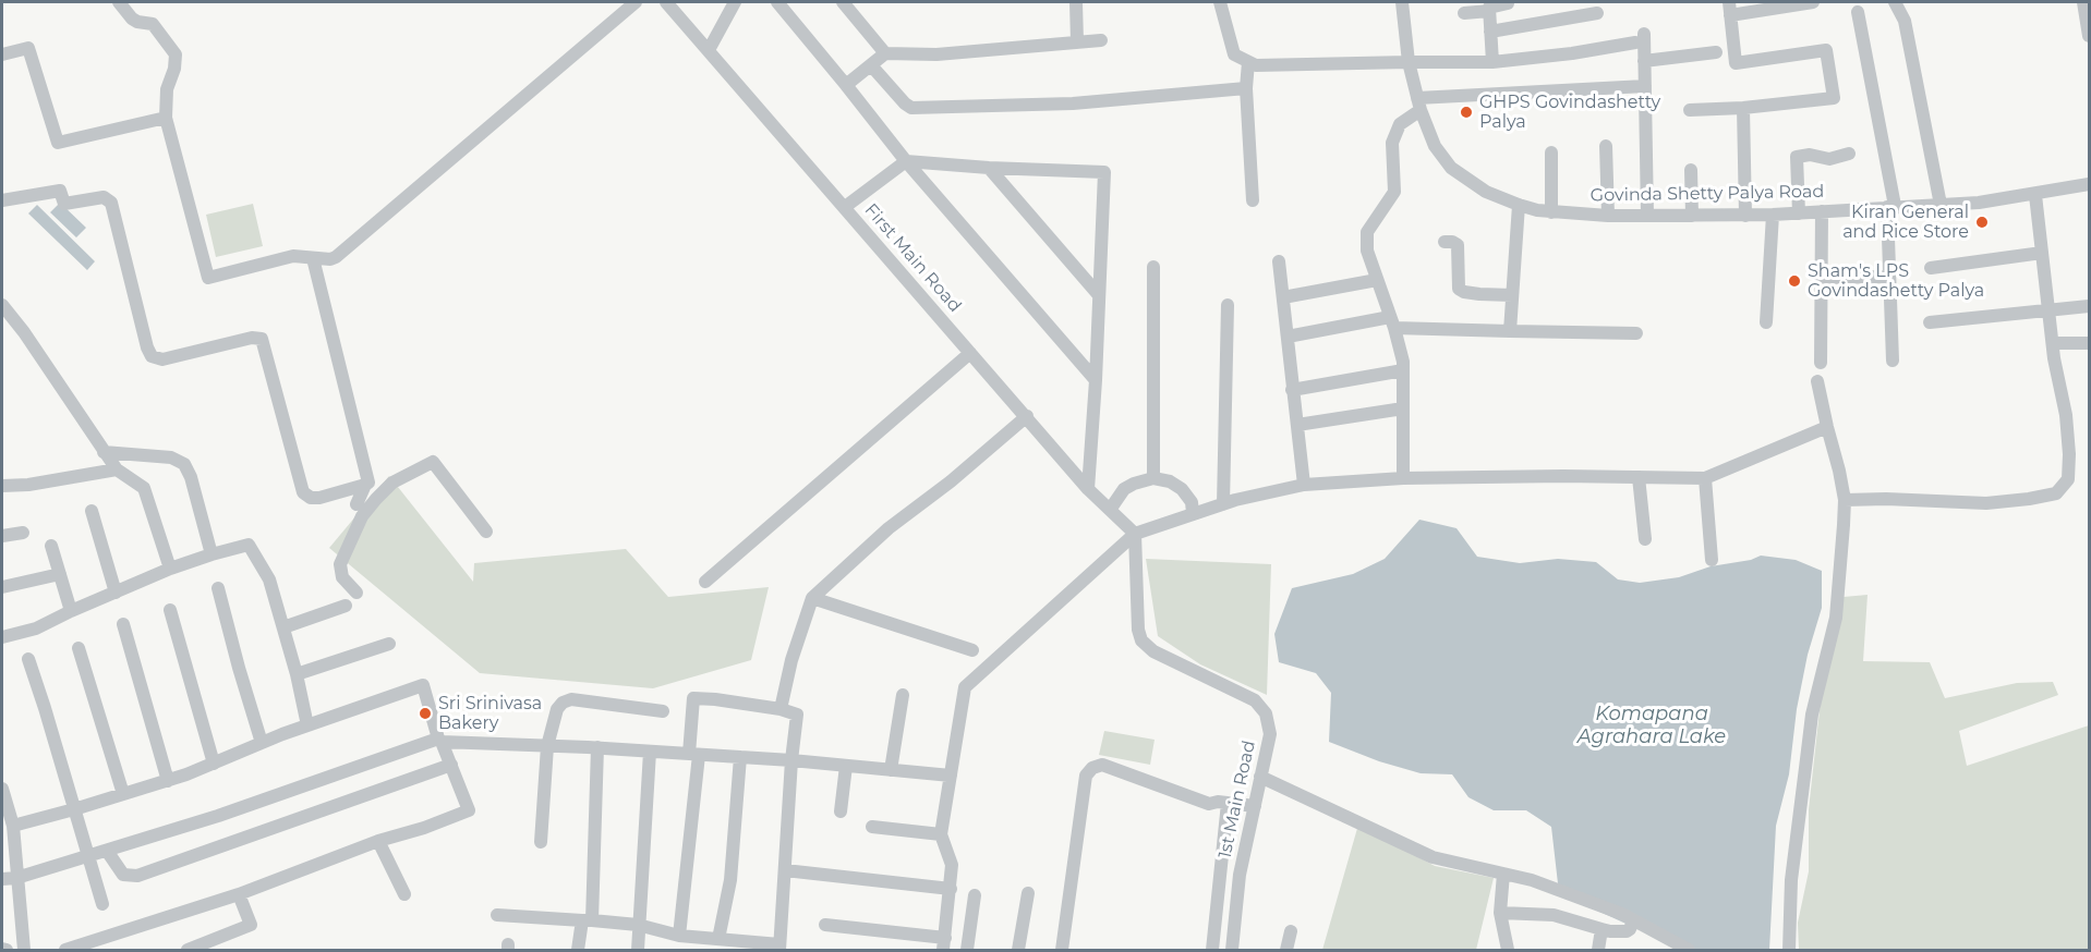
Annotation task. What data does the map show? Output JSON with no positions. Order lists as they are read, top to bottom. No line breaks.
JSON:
{"streets":{"street":["Govinda Shetty Palya Road","First Main Road","1st Main Road"]},"crossings":[["First Main Road","1st Main Road"]],"water":["Komapana Agrahara Lake"],"places":["GHPS Govindashetty Palya","Kiran General and Rice Store","Sham's LPS Govindashetty Palya","Sri Srinivasa Bakery"]}
